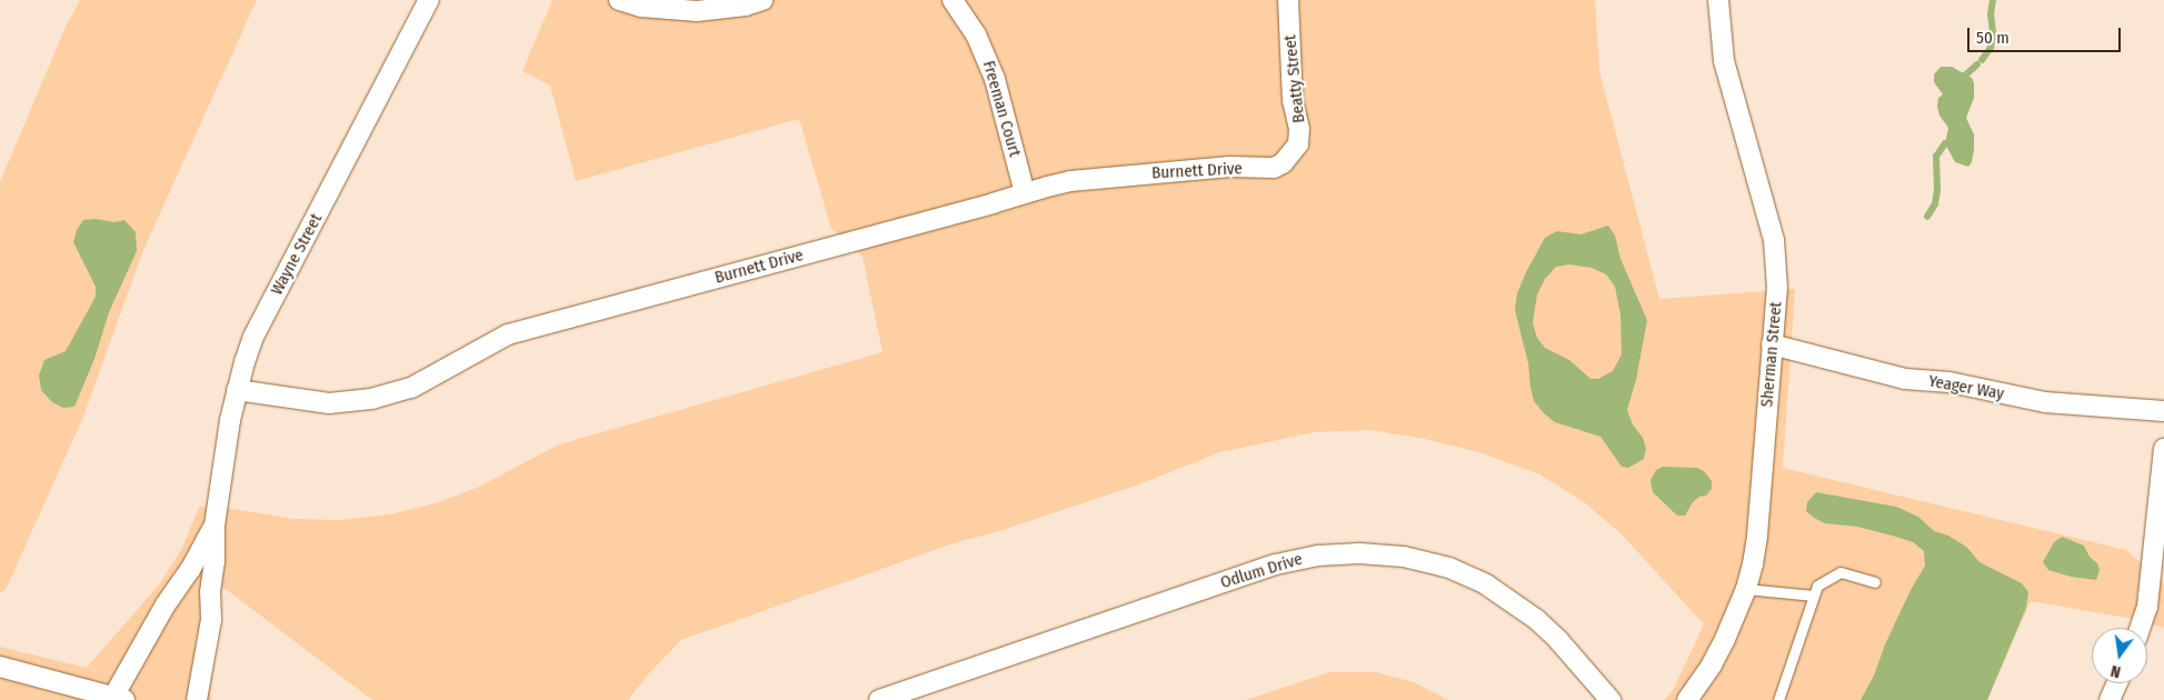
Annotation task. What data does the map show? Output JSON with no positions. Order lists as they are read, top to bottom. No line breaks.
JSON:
{"streets":{"street":["Beatty Street","Freeman Court","Burnett Drive","Wayne Street","Sherman Street","Yeager Way","Odlum Drive"]},"crossings":[["Beatty Street","Burnett Drive"],["Freeman Court","Burnett Drive"],["Burnett Drive","Wayne Street"],["Sherman Street","Yeager Way"]],"scale_bar":"50 m","north":"bottom"}
